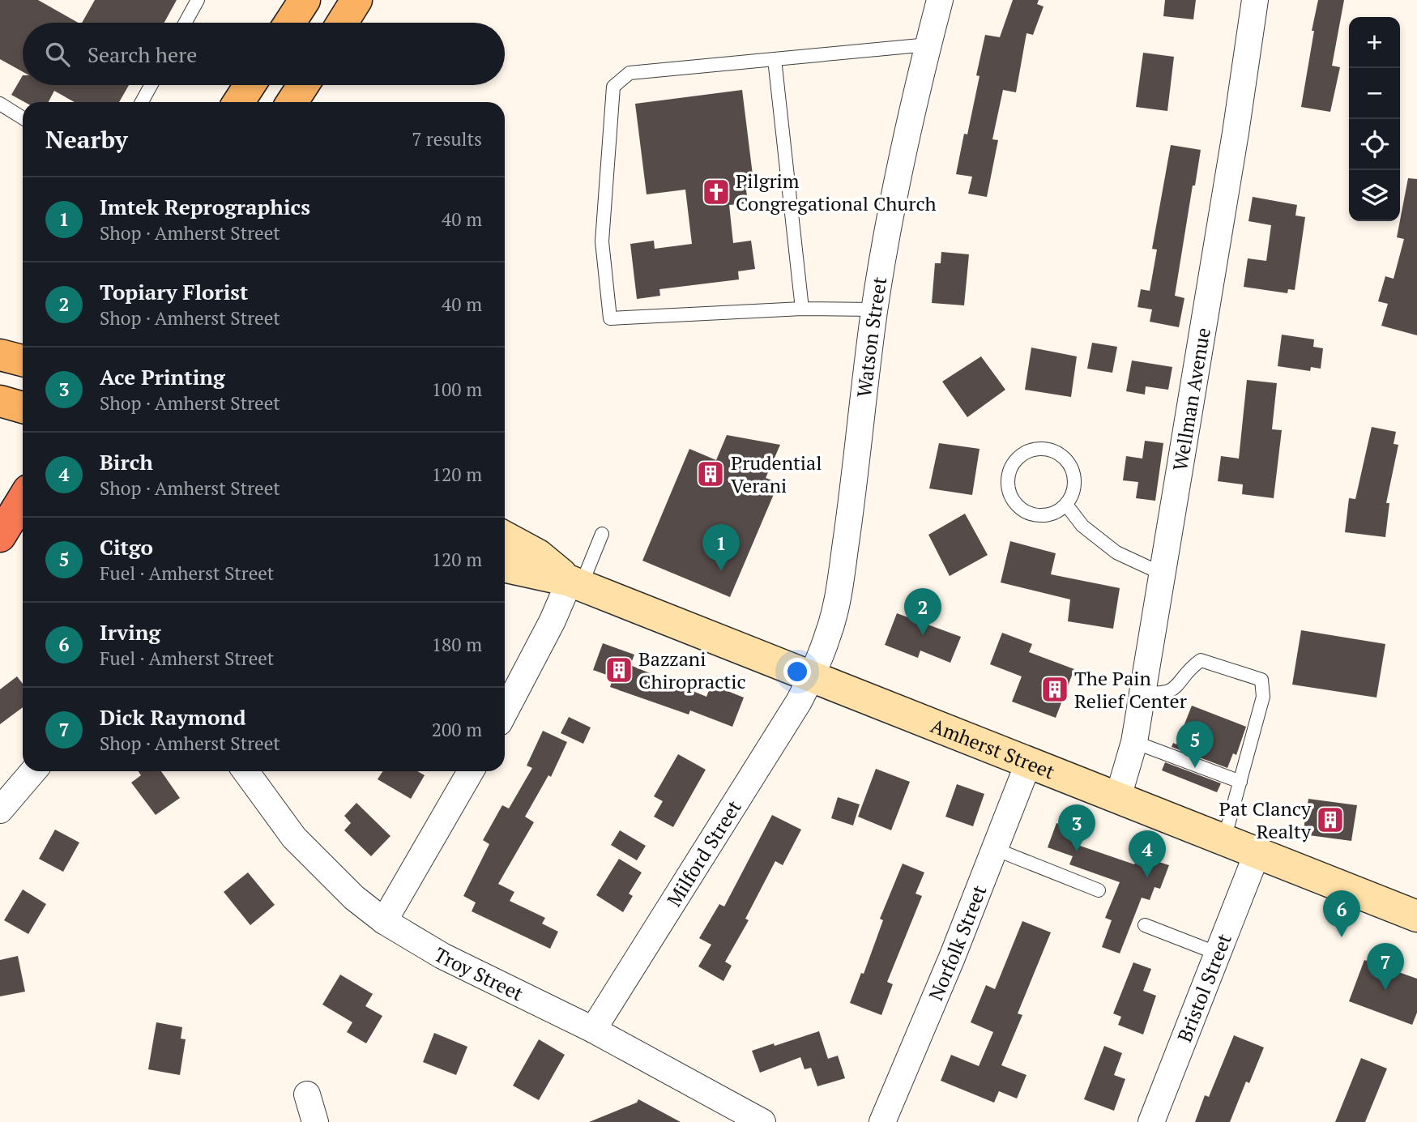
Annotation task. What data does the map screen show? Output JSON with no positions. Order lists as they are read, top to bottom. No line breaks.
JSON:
{"streets":{"main road":["Amherst Street"],"street":["Watson Street","Wellman Avenue","Milford Street","Norfolk Street","Troy Street","Bristol Street"]},"crossings":[["Watson Street","Amherst Street"],["Watson Street","Milford Street"],["Wellman Avenue","Amherst Street"],["Amherst Street","Milford Street"],["Amherst Street","Norfolk Street"],["Amherst Street","Bristol Street"],["Milford Street","Troy Street"]],"places":{"church":["Pilgrim Congregational Church"],"building":["Prudential Verani","Bazzani Chiropractic","The Pain Relief Center","Pat Clancy Realty"]},"page":{"map_buttons":["+","−"],"search":"Search here","heading":["Nearby","7 results"],"list":[{"mark":"1","name":"Imtek Reprographics","note":"Shop · Amherst Street","value":"40 m"},{"mark":"2","name":"Topiary Florist","note":"Shop · Amherst Street","value":"40 m"},{"mark":"3","name":"Ace Printing","note":"Shop · Amherst Street","value":"100 m"},{"mark":"4","name":"Birch","note":"Shop · Amherst Street","value":"120 m"},{"mark":"5","name":"Citgo","note":"Fuel · Amherst Street","value":"120 m"},{"mark":"6","name":"Irving","note":"Fuel · Amherst Street","value":"180 m"},{"mark":"7","name":"Dick Raymond","note":"Shop · Amherst Street","value":"200 m"}],"pins":["1","2","5","3","4","6","7"]}}
